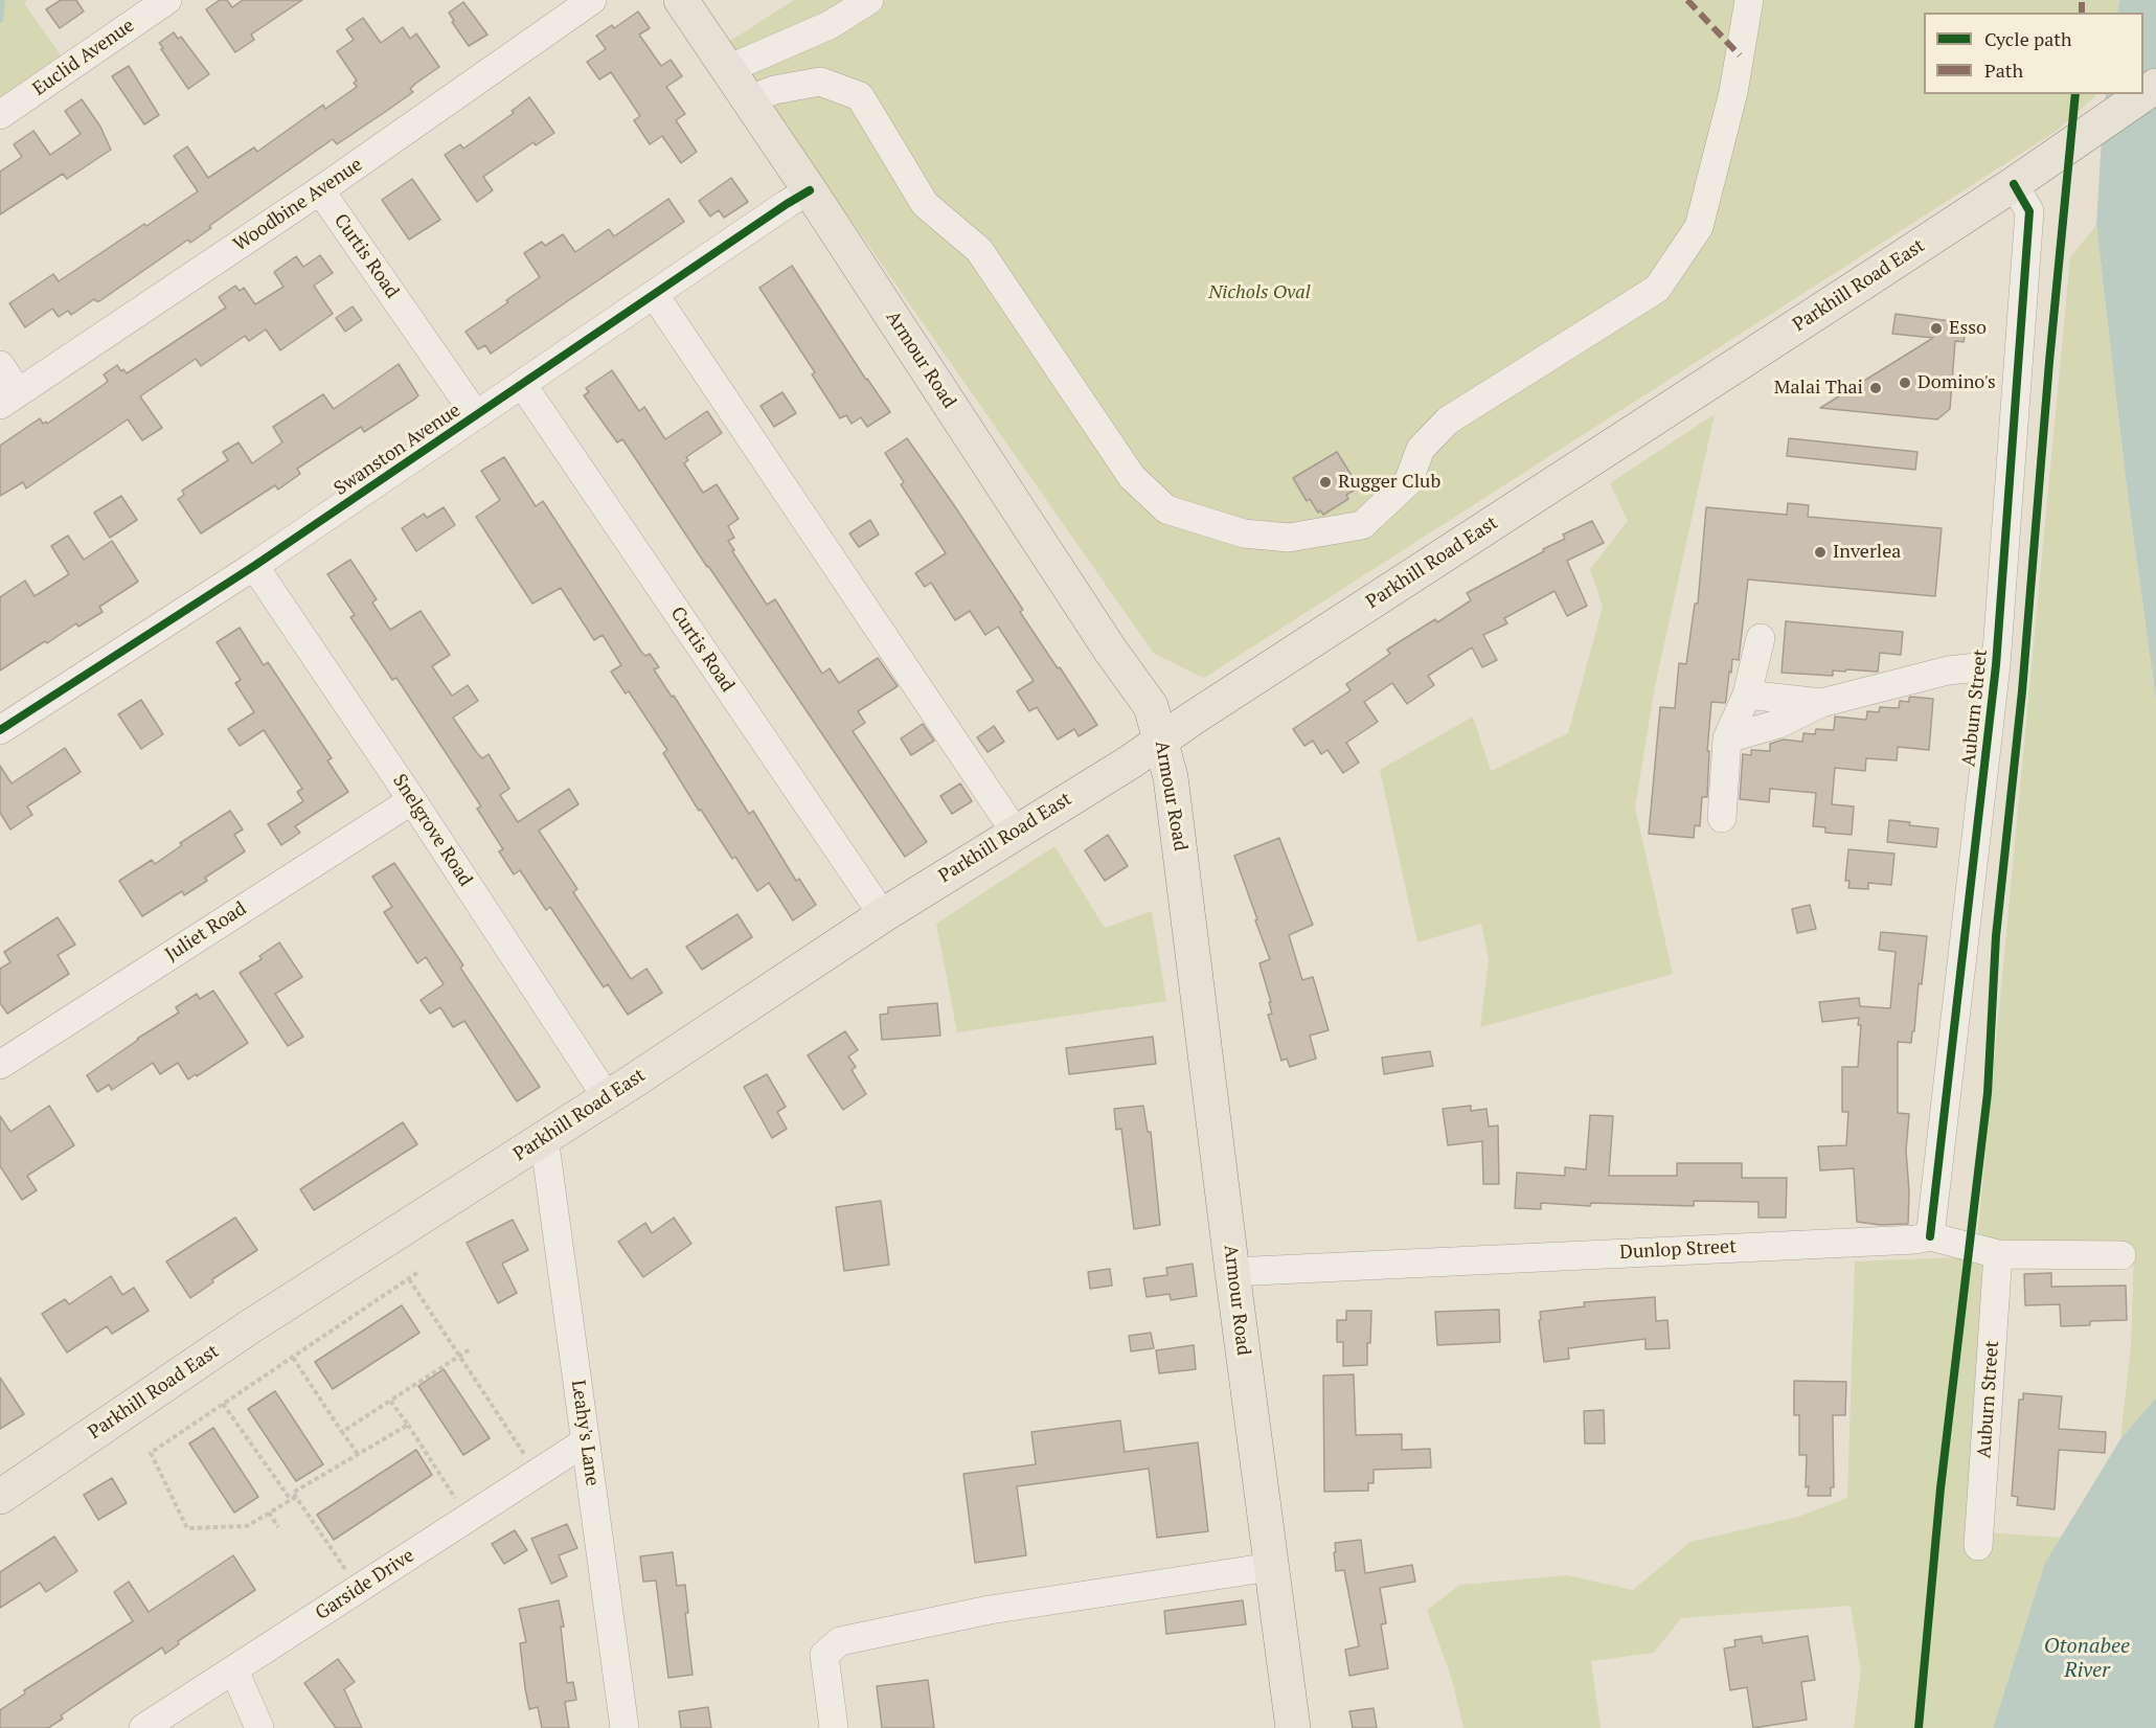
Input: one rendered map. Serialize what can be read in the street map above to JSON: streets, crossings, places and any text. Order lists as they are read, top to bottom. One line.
{"streets":{"main road":["Parkhill Road East","Armour Road"],"street":["Euclid Avenue","Woodbine Avenue","Curtis Road","Swanston Avenue","Auburn Street","Snelgrove Road","Juliet Road","Dunlop Street","Leahy's Lane","Garside Drive"]},"crossings":[["Woodbine Avenue","Curtis Road"],["Curtis Road","Parkhill Road East"],["Curtis Road","Swanston Avenue"],["Parkhill Road East","Armour Road"],["Parkhill Road East","Auburn Street"],["Parkhill Road East","Snelgrove Road"],["Parkhill Road East","Leahy's Lane"],["Armour Road","Swanston Avenue"],["Armour Road","Dunlop Street"],["Swanston Avenue","Snelgrove Road"],["Auburn Street","Dunlop Street"],["Snelgrove Road","Juliet Road"],["Leahy's Lane","Garside Drive"]],"water":["Otonabee River"],"parks":["Nichols Oval"],"places":["Esso","Domino's","Malai Thai","Rugger Club","Inverlea"],"legend":["Cycle path","Path"]}
